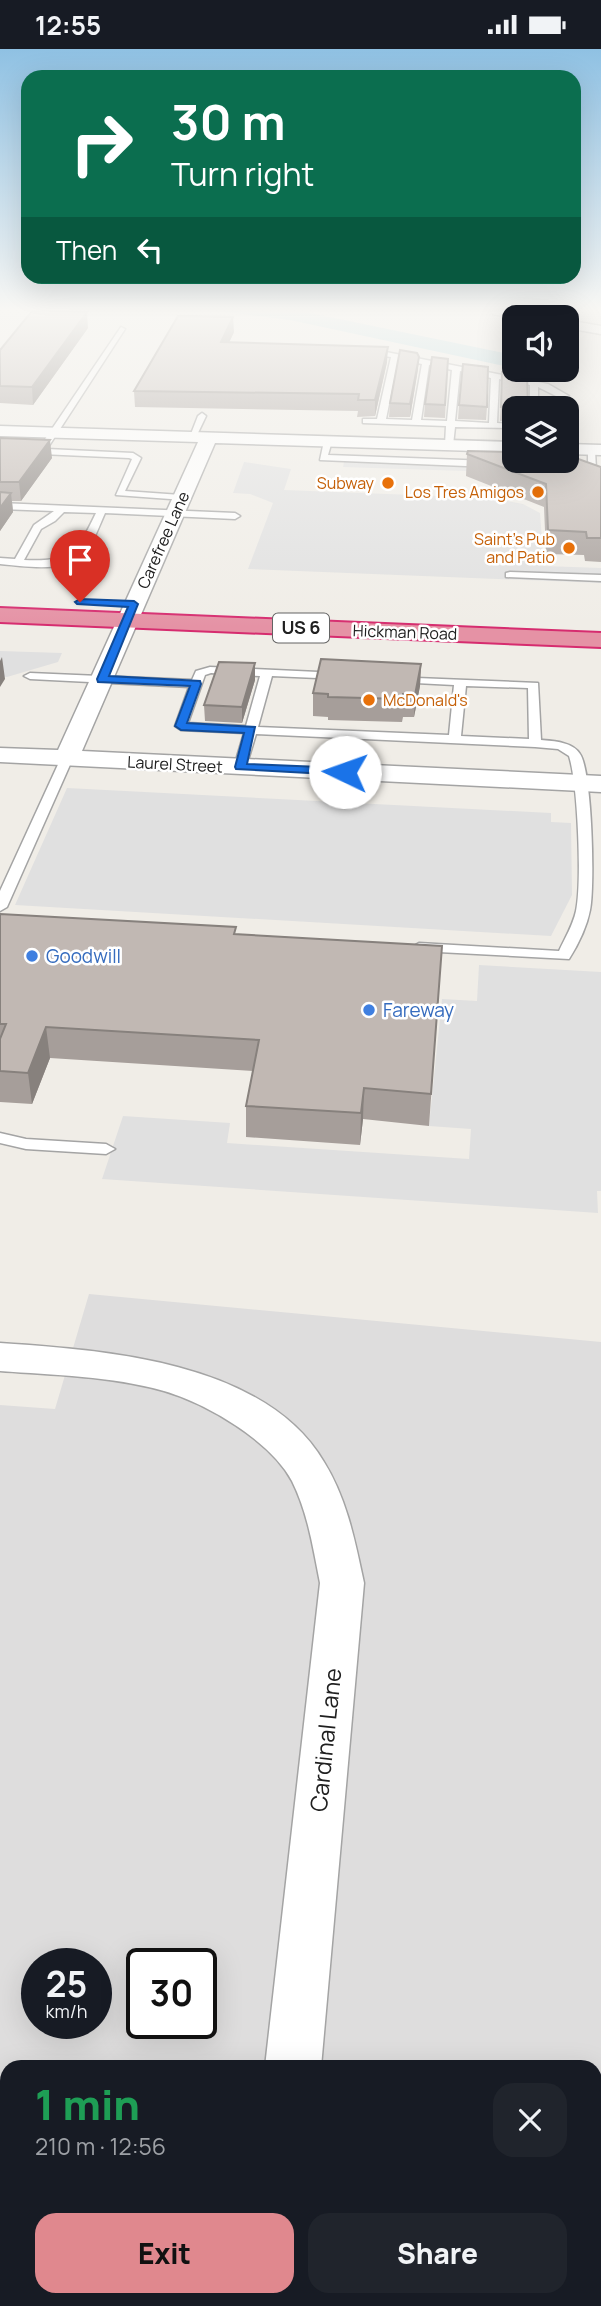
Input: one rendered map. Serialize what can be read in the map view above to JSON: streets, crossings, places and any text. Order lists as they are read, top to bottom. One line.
{"streets":{"highway":["US 6","Hickman Road"],"street":["Carefree Lane","Laurel Street","Cardinal Lane"]},"crossings":[["Carefree Lane","Hickman Road"],["Carefree Lane","Laurel Street"]],"places":["Subway","Los Tres Amigos","Saint's Pub and Patio","McDonald's","Goodwill","Fareway"],"page":{"status":"12:55","turn":["30 m","Turn right"],"then":"Then","speed":"25 km/h","limit":"30","heading":["1 min","210 m · 12:56"],"buttons":["Exit","Share"]}}
